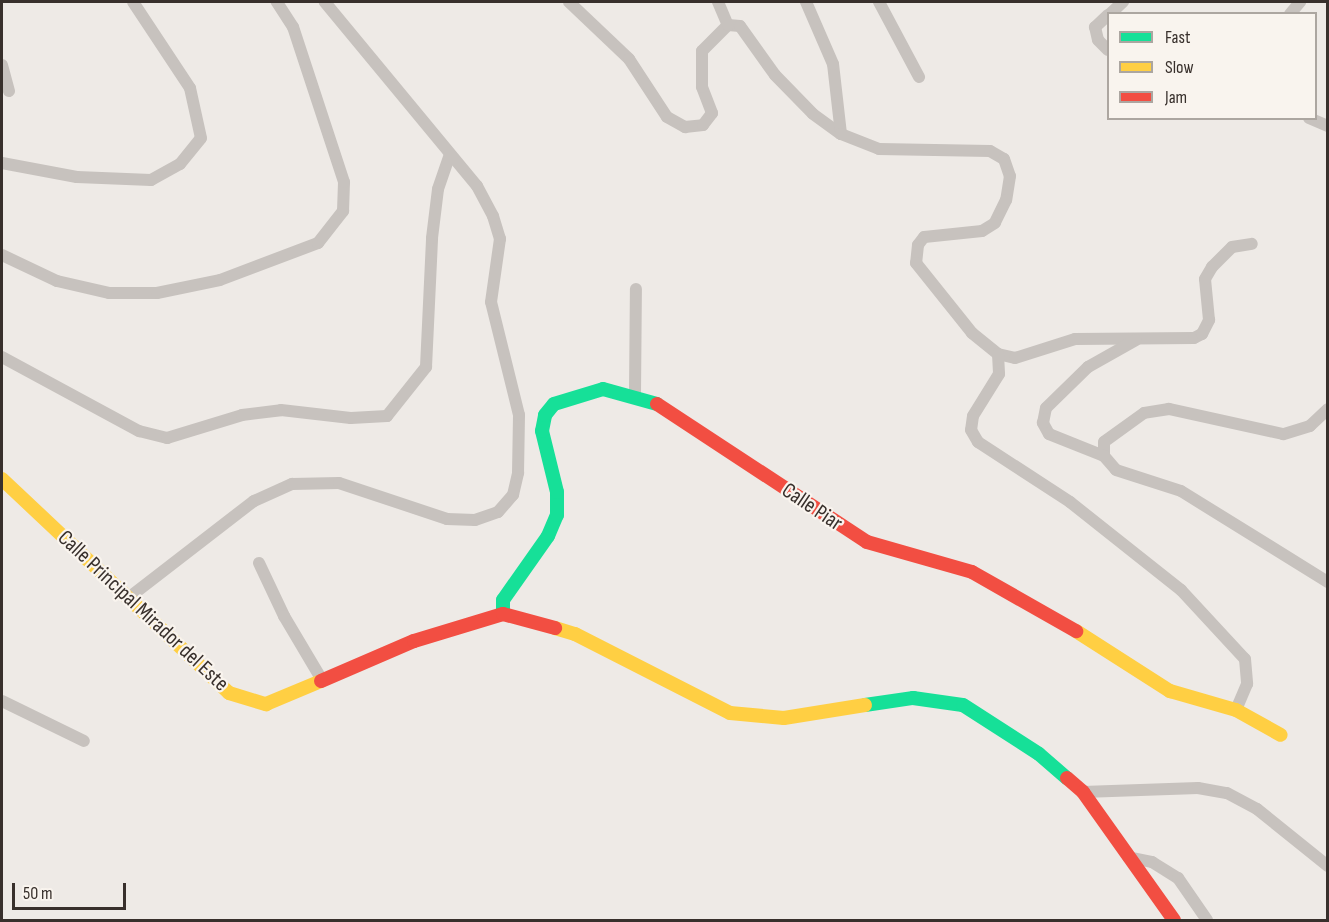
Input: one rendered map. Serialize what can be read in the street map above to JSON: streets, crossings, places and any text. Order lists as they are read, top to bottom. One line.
{"streets":{"street":["Calle Piar","Calle Principal Mirador del Este"]},"crossings":[["Calle Piar","Calle Principal Mirador del Este"]],"legend":["Fast","Slow","Jam"],"scale_bar":"50 m"}
